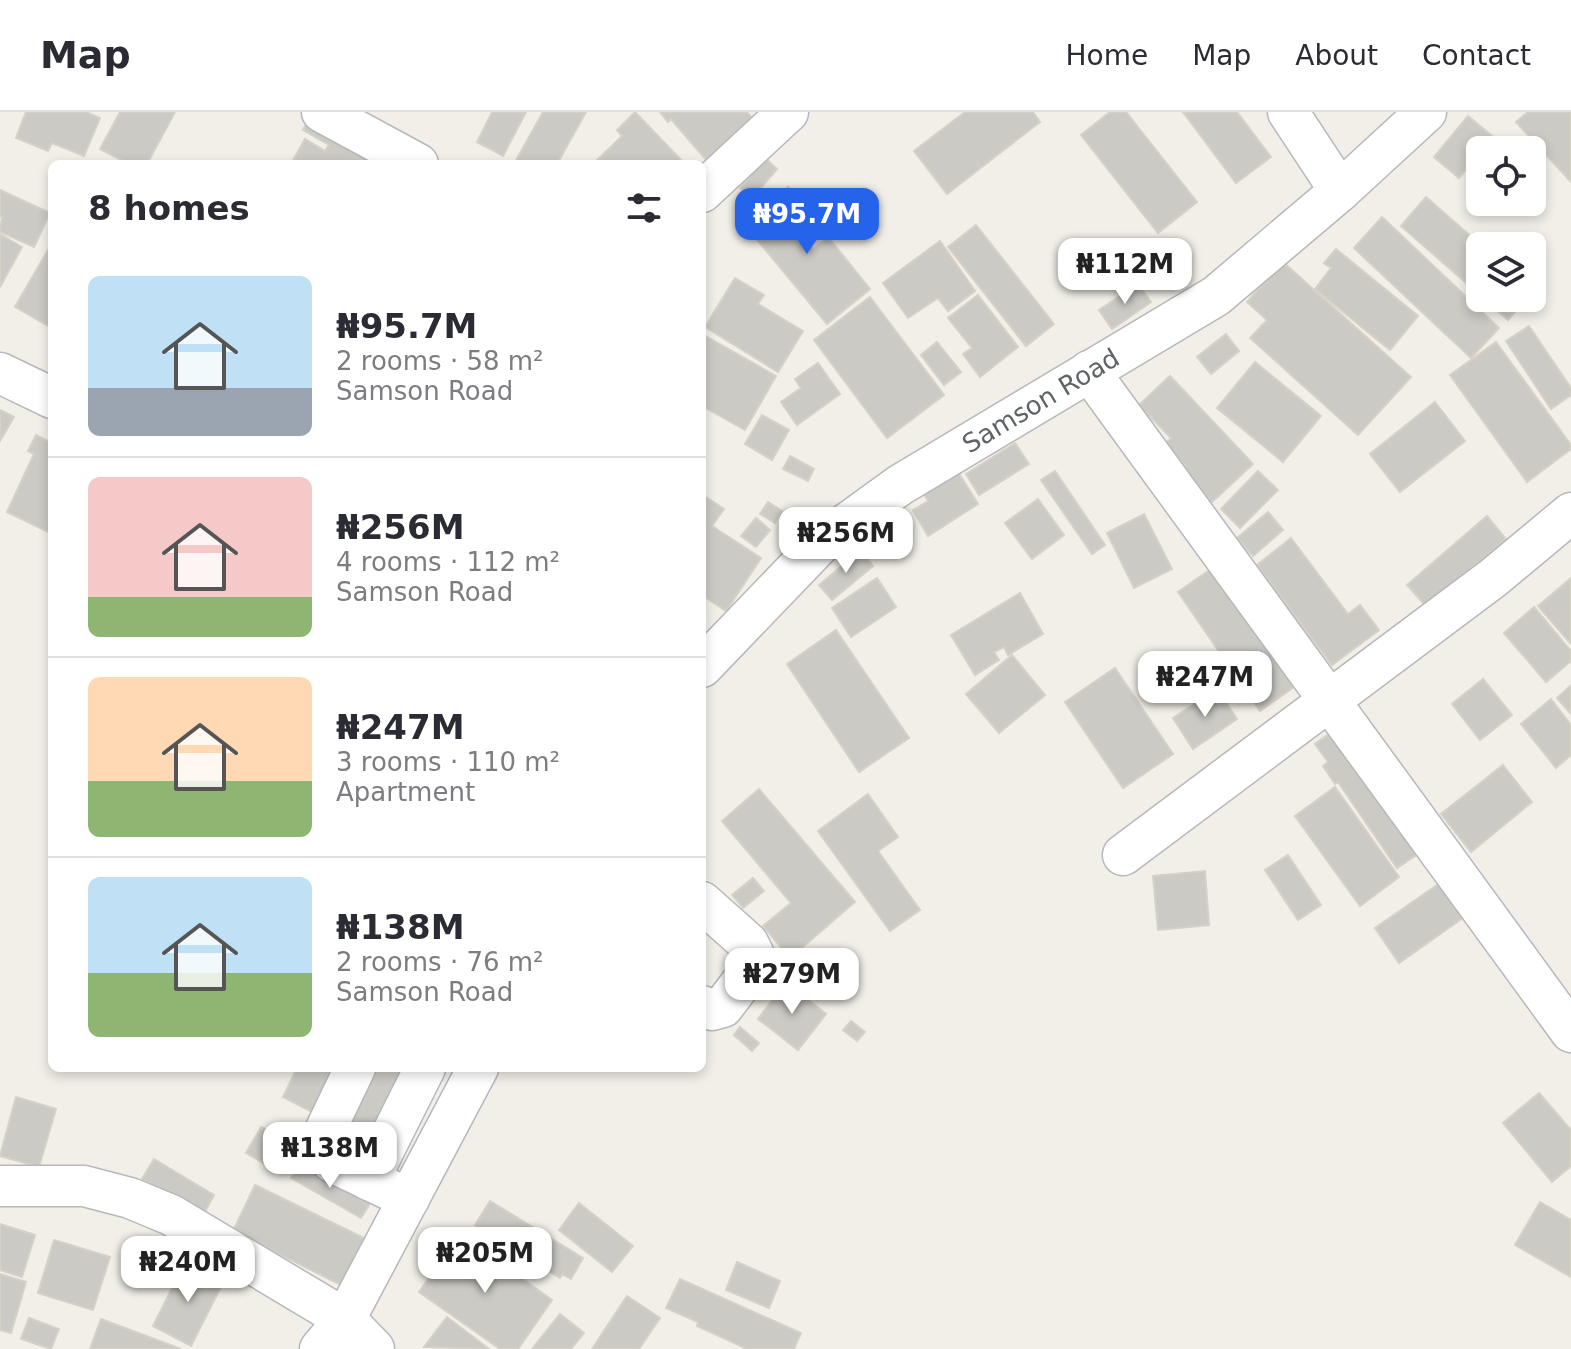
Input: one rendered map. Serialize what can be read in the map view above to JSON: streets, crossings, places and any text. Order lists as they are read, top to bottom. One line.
{"streets":{"street":["Samson Road"]},"page":{"header":"Map","nav":["Home","Map","About","Contact"],"heading":"8 homes","price":["₦95.7M","₦112M","₦256M","₦247M","₦279M","₦138M","₦205M","₦240M"],"list":[{"name":"₦95.7M","note":"2 rooms · 58 m² · Samson Road"},{"name":"₦256M","note":"4 rooms · 112 m² · Samson Road"},{"name":"₦247M","note":"3 rooms · 110 m² · Apartment"},{"name":"₦138M","note":"2 rooms · 76 m² · Samson Road"}]}}
